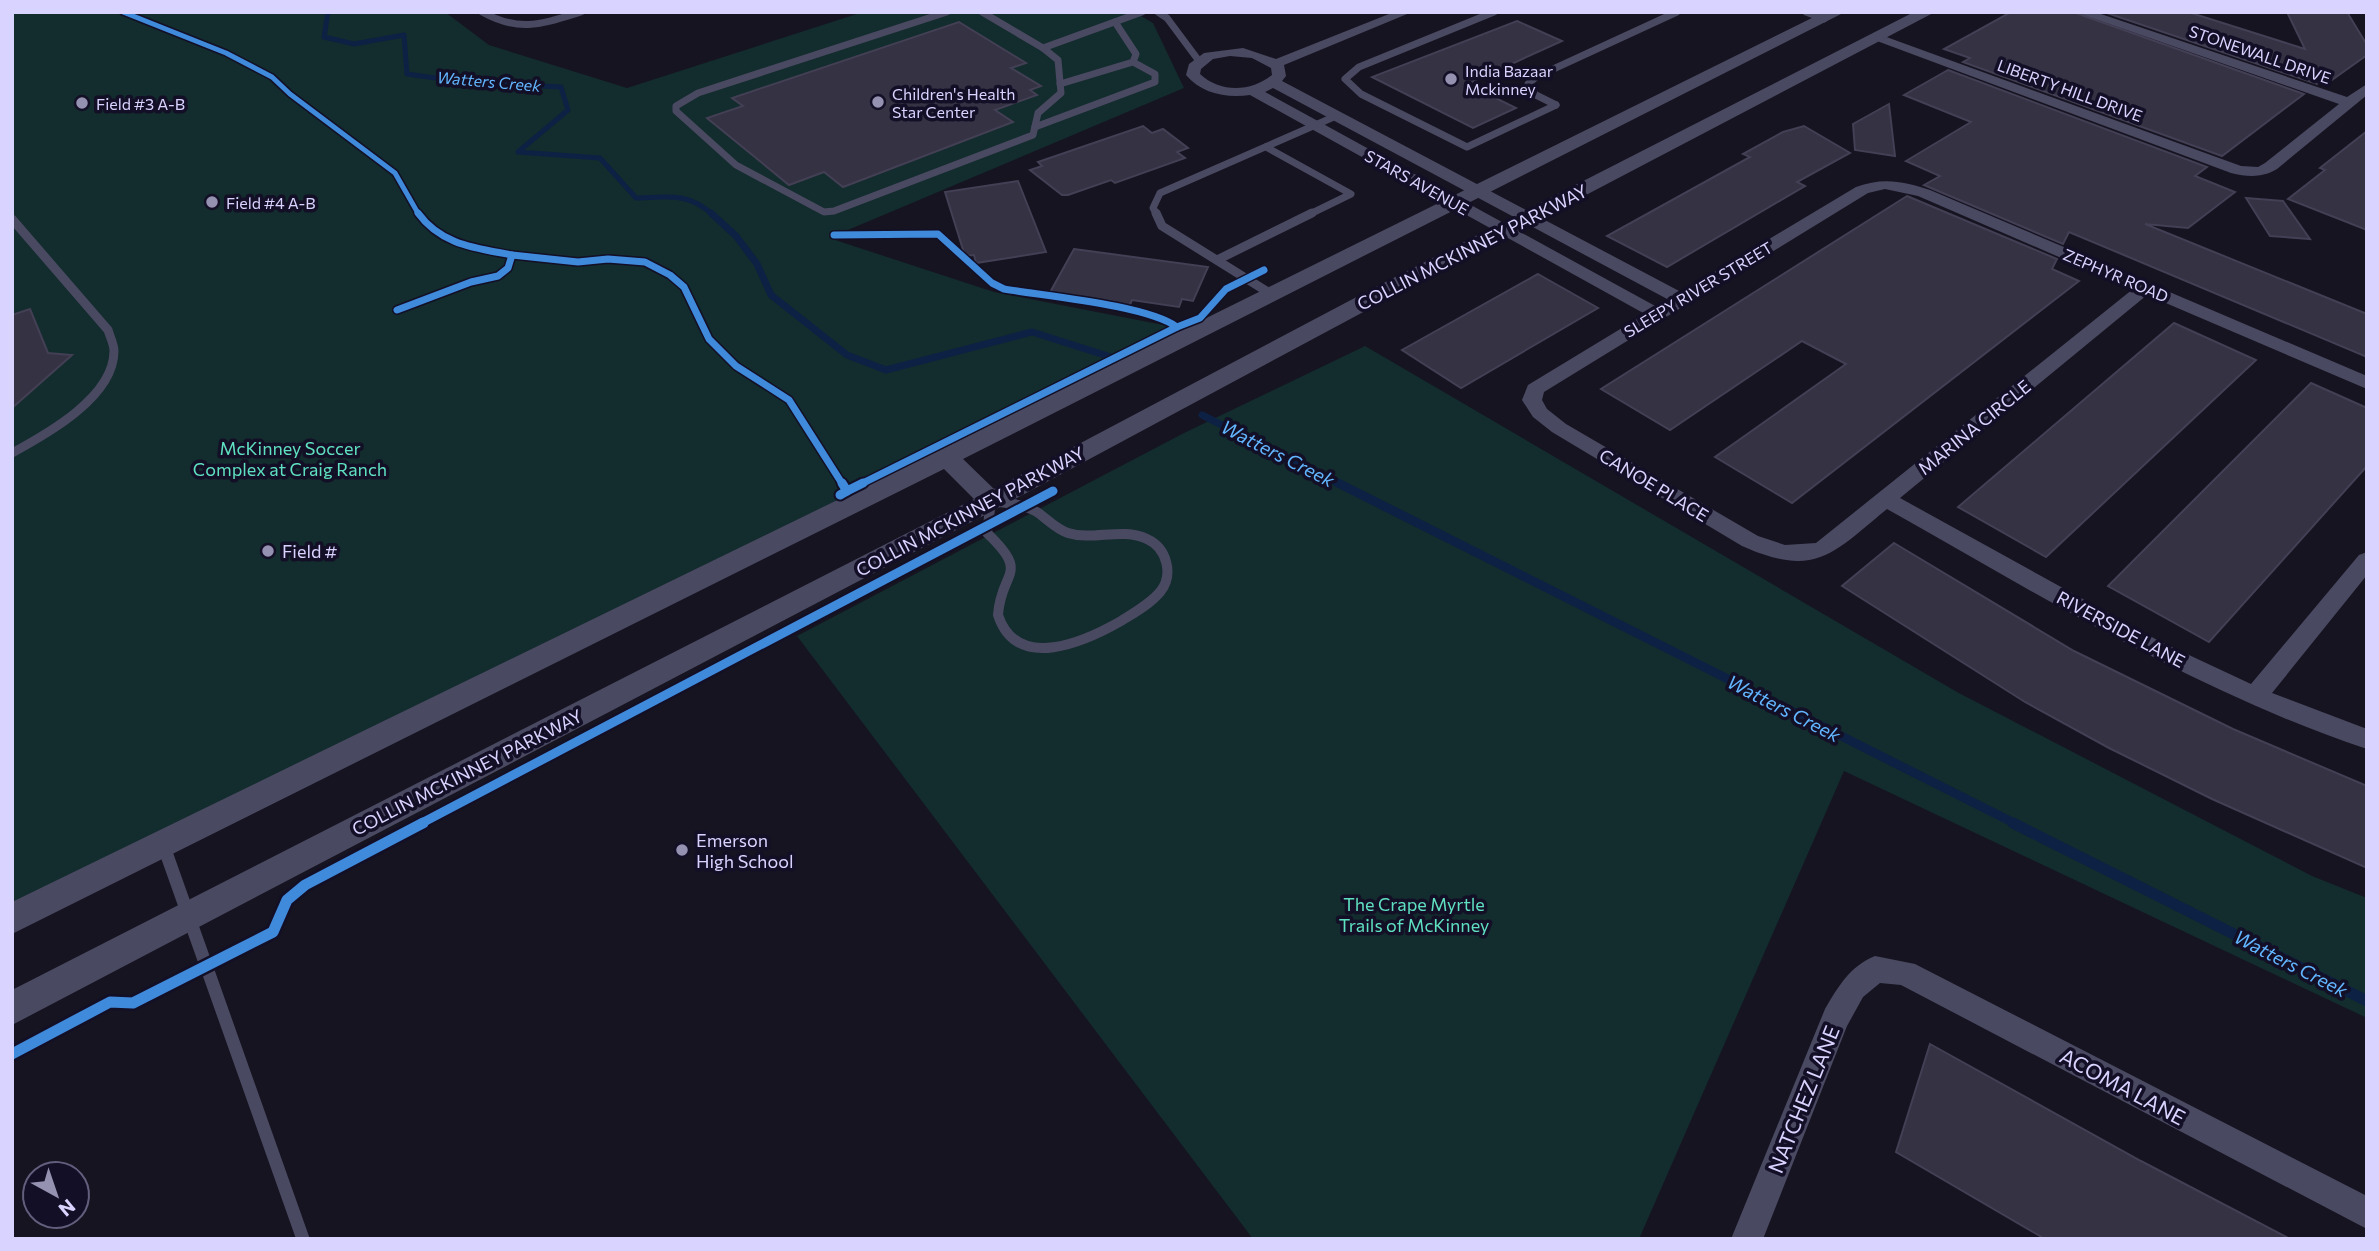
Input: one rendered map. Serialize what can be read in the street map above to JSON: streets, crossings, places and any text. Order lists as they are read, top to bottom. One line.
{"streets":{"street":["STONEWALL DRIVE","LIBERTY HILL DRIVE","STARS AVENUE","COLLIN MCKINNEY PARKWAY","ZEPHYR ROAD","SLEEPY RIVER STREET","MARINA CIRCLE","CANOE PLACE","RIVERSIDE LANE","ACOMA LANE","NATCHEZ LANE"]},"crossings":[["LIBERTY HILL DRIVE","COLLIN MCKINNEY PARKWAY"],["STARS AVENUE","COLLIN MCKINNEY PARKWAY"],["STARS AVENUE","SLEEPY RIVER STREET"],["ZEPHYR ROAD","SLEEPY RIVER STREET"],["ZEPHYR ROAD","MARINA CIRCLE"],["SLEEPY RIVER STREET","CANOE PLACE"],["MARINA CIRCLE","CANOE PLACE"],["MARINA CIRCLE","RIVERSIDE LANE"],["ACOMA LANE","NATCHEZ LANE"]],"water":["Watters Creek"],"parks":["McKinney Soccer Complex at Craig Ranch","The Crape Myrtle Trails of McKinney"],"places":["India Bazaar Mckinney","Children's Health Star Center","Field #3 A-B","Field #4 A-B","Field #","Emerson High School"],"north":"bottom right"}
